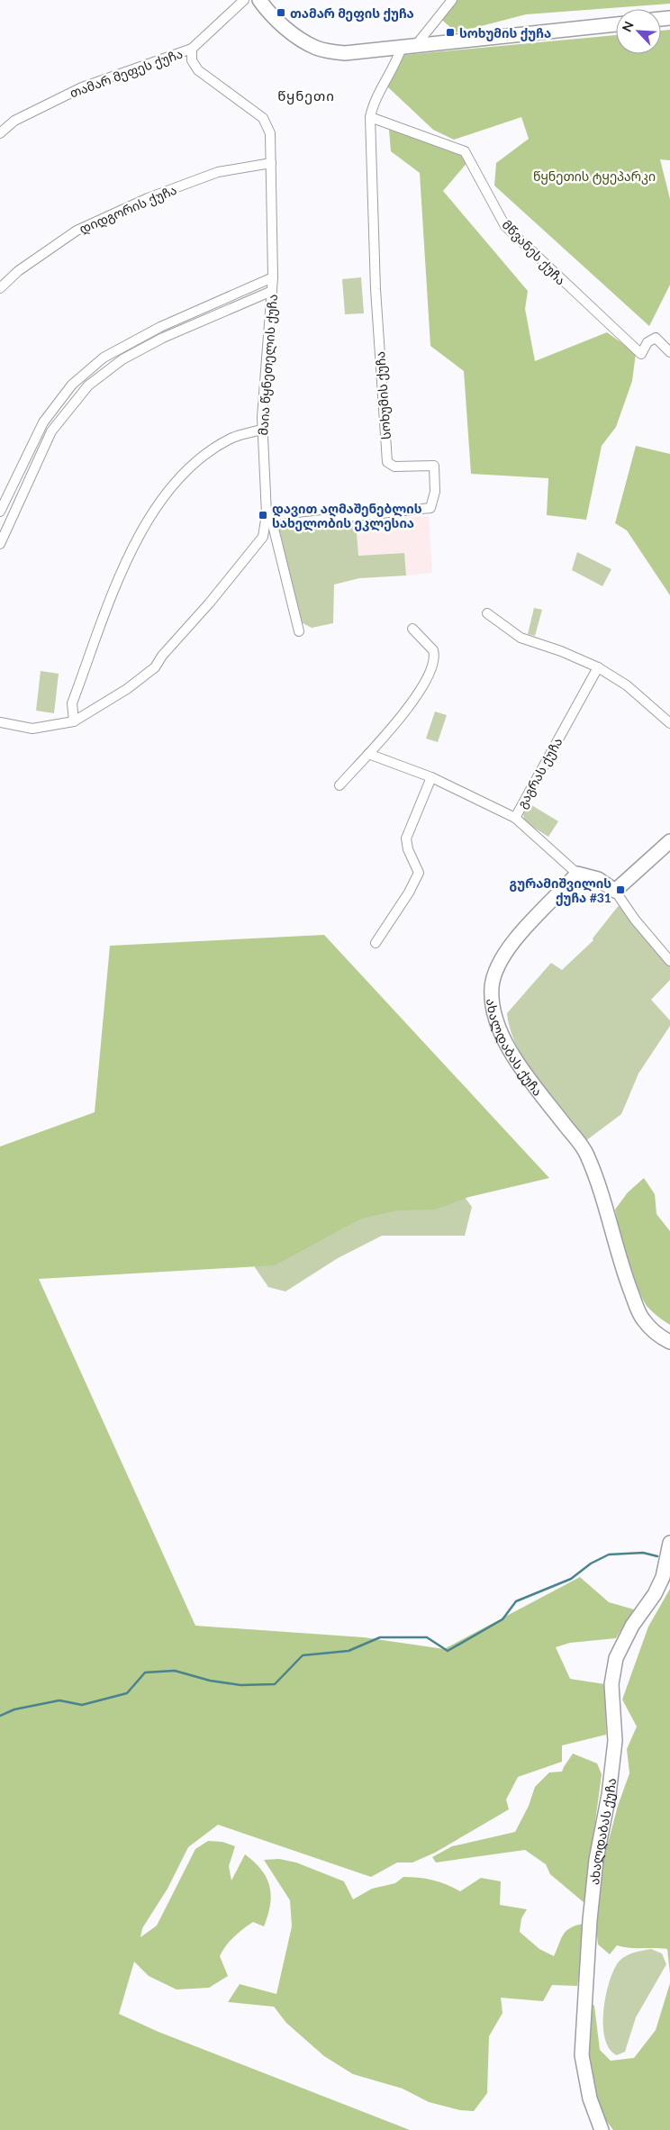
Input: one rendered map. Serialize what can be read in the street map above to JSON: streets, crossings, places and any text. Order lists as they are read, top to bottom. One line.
{"streets":{"street":["თამარ მეფეს ქუჩა","დიდგორის ქუჩა","მწვანეს ქუჩა","მაია წყნეთელის ქუჩა","სოხუმის ქუჩა","გაგრას ქუჩა","ახალდაბას ქუჩა"]},"crossings":[["თამარ მეფეს ქუჩა","მაია წყნეთელის ქუჩა"],["დიდგორის ქუჩა","მაია წყნეთელის ქუჩა"],["მწვანეს ქუჩა","სოხუმის ქუჩა"]],"districts":["წყნეთი"],"parks":["წყნეთის ტყეპარკი"],"places":{"transit":["თამარ მეფის ქუჩა","სოხუმის ქუჩა","დავით აღმაშენებლის სახელობის ეკლესია","გურამიშვილის ქუჩა #31"]},"north":"top left"}
